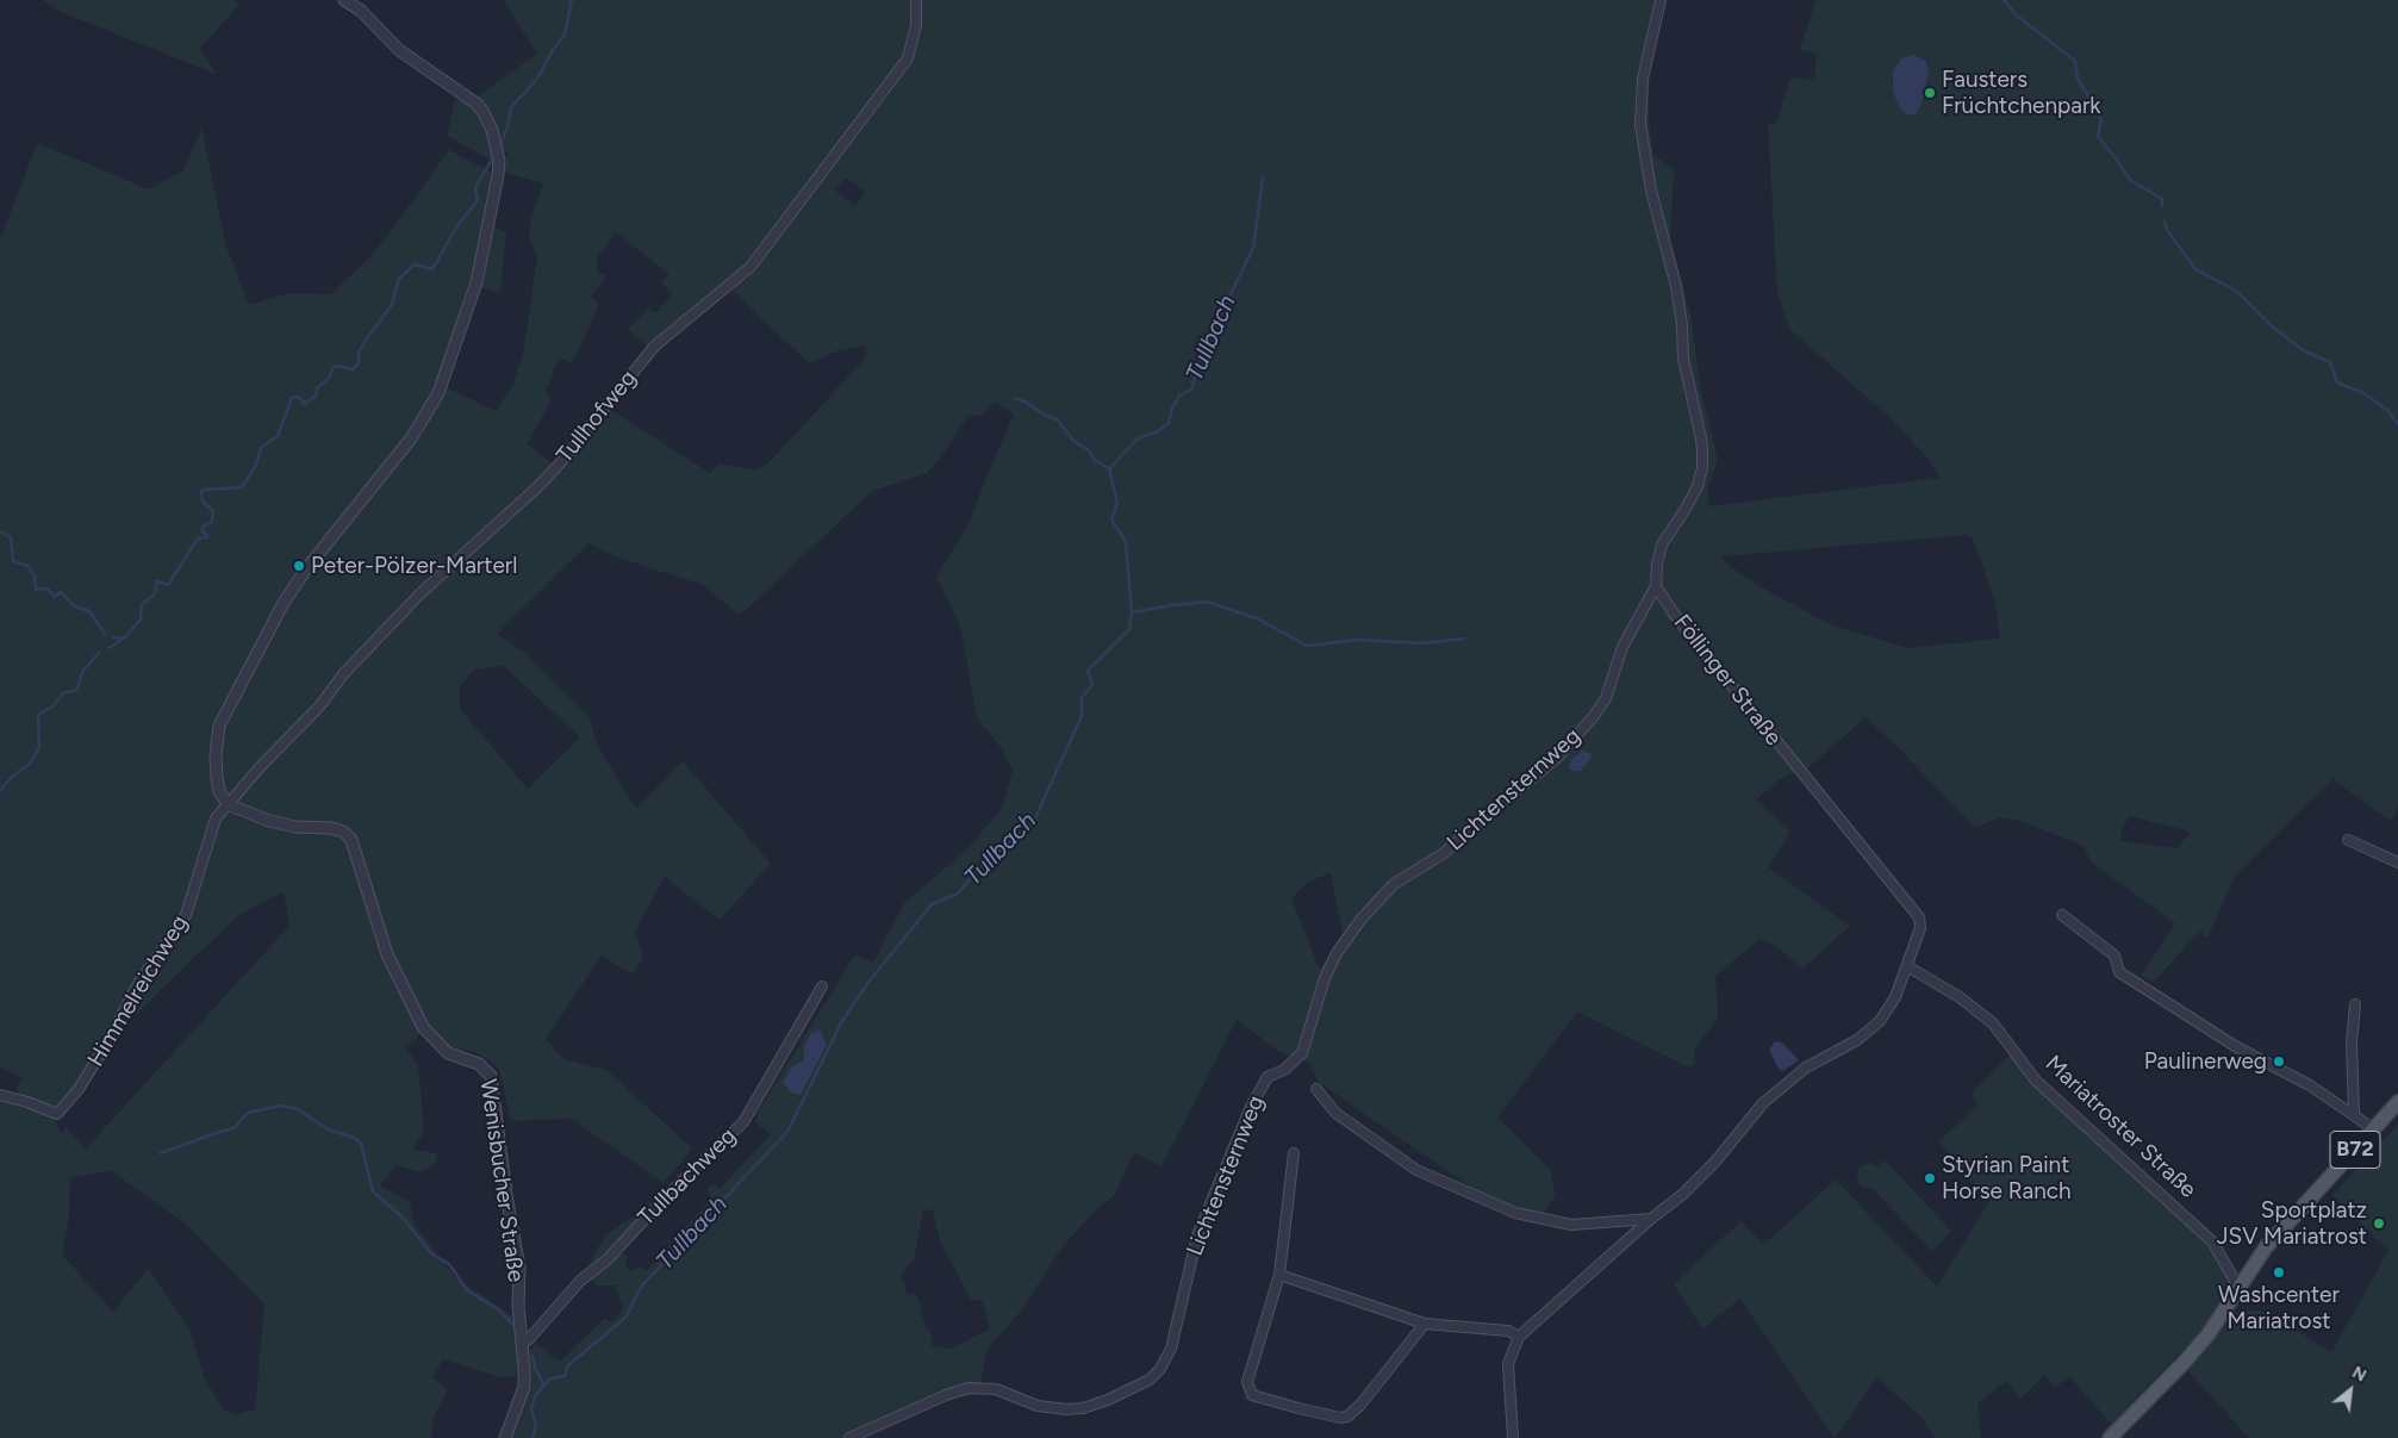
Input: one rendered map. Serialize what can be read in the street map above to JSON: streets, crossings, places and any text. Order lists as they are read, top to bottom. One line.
{"streets":{"main road":["B72"],"street":["Tullhofweg","Föllinger Straße","Lichtensternweg","Himmelreichweg","Mariatroster Straße","Tullbachweg","Wenisbucher Straße"]},"crossings":[["Tullhofweg","Himmelreichweg"],["Tullhofweg","Wenisbucher Straße"],["Föllinger Straße","Lichtensternweg"],["Föllinger Straße","Mariatroster Straße"],["Himmelreichweg","Wenisbucher Straße"],["Mariatroster Straße","B72"],["Tullbachweg","Wenisbucher Straße"]],"water":["Tullbach"],"places":["Fausters Früchtchenpark","Peter-Pölzer-Marterl","Paulinerweg","Styrian Paint Horse Ranch","Sportplatz JSV Mariatrost","Washcenter Mariatrost"],"north":"top right"}
